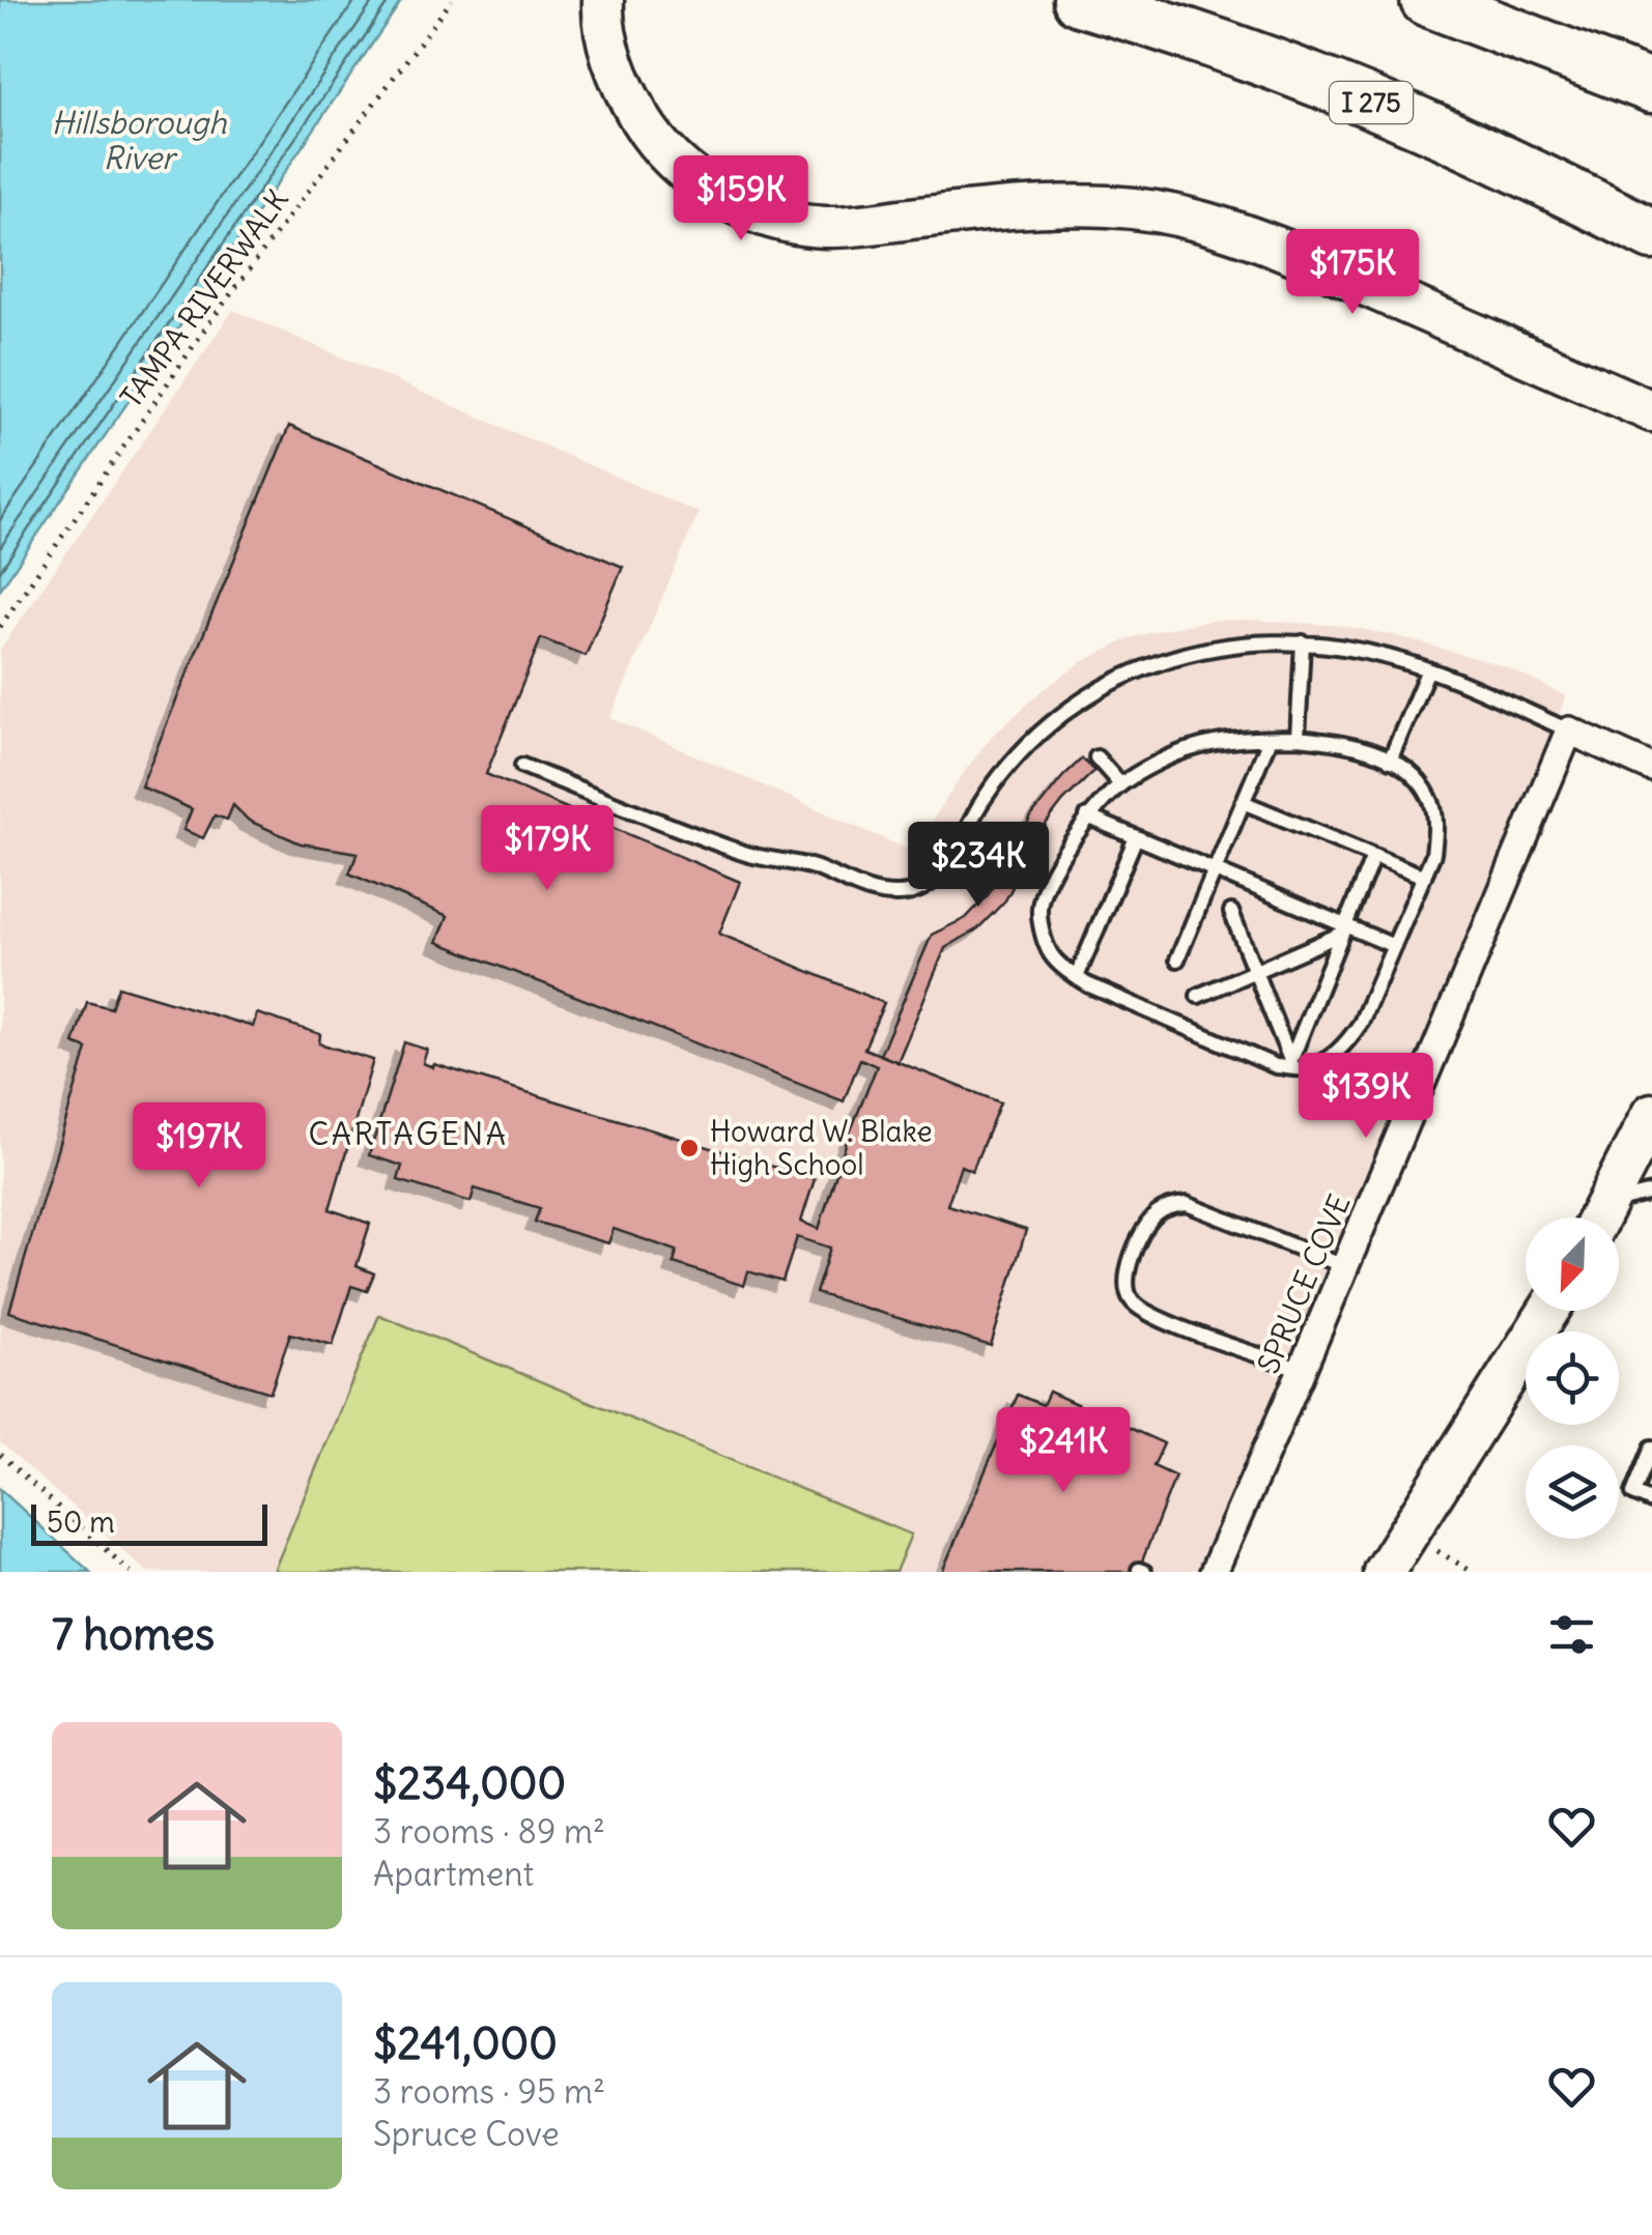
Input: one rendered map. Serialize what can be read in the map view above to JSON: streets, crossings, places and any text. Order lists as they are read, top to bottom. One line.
{"streets":{"highway":["I 275"],"street":["SPRUCE COVE"],"path":["TAMPA RIVERWALK"]},"districts":["CARTAGENA"],"water":["Hillsborough River"],"places":["Howard W. Blake High School"],"scale_bar":"50 m","north":"bottom left","page":{"price":["$159K","$175K","$179K","$234K","$139K","$197K","$241K"],"scale":"50 m","heading":"7 homes","list":[{"name":"$234,000","note":"3 rooms · 89 m² · Apartment"},{"name":"$241,000","note":"3 rooms · 95 m² · Spruce Cove"}]}}
